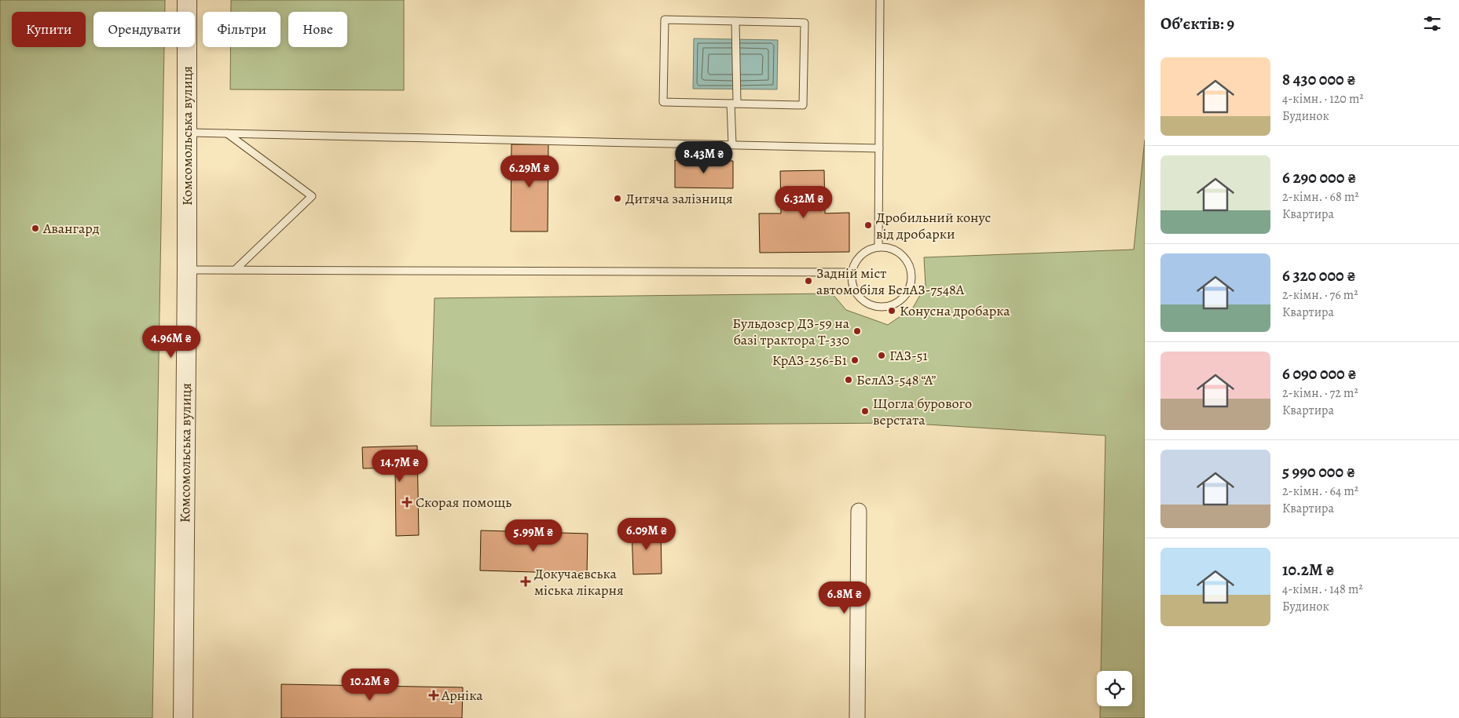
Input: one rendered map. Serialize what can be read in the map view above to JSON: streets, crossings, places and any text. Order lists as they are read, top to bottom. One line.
{"streets":{"street":["Комсомольська вулиця"]},"places":{"other":["Дитяча залізниця","Дробильний конус від дробарки","Авангард","Задній міст автомобіля БелАЗ-7548А","Конусна дробарка","Бульдозер ДЗ-59 на базі трактора Т-330","ГАЗ-51","КрАЗ-256-Б1","БелАЗ-548 “А”","Щогла бурового верстата"],"health":["Скорая помощь","Докучаєвська міська лікарня","Арніка"]},"page":{"heading":"Об’єктів: 9","chip":["Купити","Орендувати","Фільтри","Нове"],"list":[{"name":"8 430 000 ₴","note":"4-кімн. · 120 m² · Будинок"},{"name":"6 290 000 ₴","note":"2-кімн. · 68 m² · Квартира"},{"name":"6 320 000 ₴","note":"2-кімн. · 76 m² · Квартира"},{"name":"6 090 000 ₴","note":"2-кімн. · 72 m² · Квартира"},{"name":"5 990 000 ₴","note":"2-кімн. · 64 m² · Квартира"},{"name":"10.2M ₴","note":"4-кімн. · 148 m² · Будинок"}],"price":["8.43M ₴","6.29M ₴","6.32M ₴","4.96M ₴","14.7M ₴","6.09M ₴","5.99M ₴","6.8M ₴","10.2M ₴"]}}
